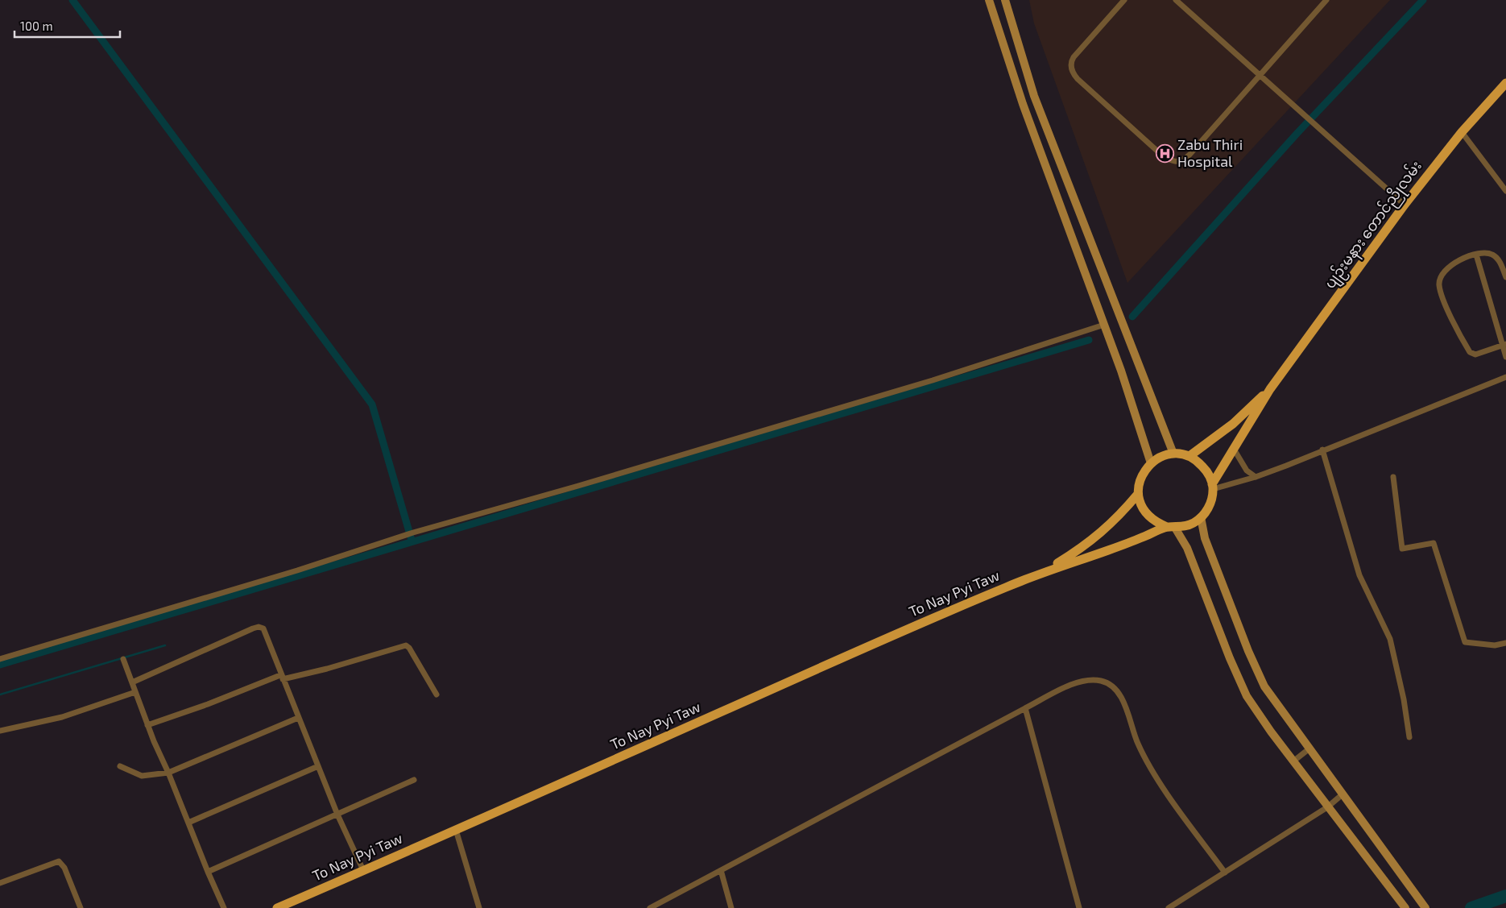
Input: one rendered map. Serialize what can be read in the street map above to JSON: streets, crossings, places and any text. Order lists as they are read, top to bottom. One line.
{"streets":{"main road":["ပျဉ်းမနား တောင်ညိုလမ်း","To Nay Pyi Taw"]},"places":{"hospital":["Zabu Thiri Hospital"]},"scale_bar":"100 m"}
